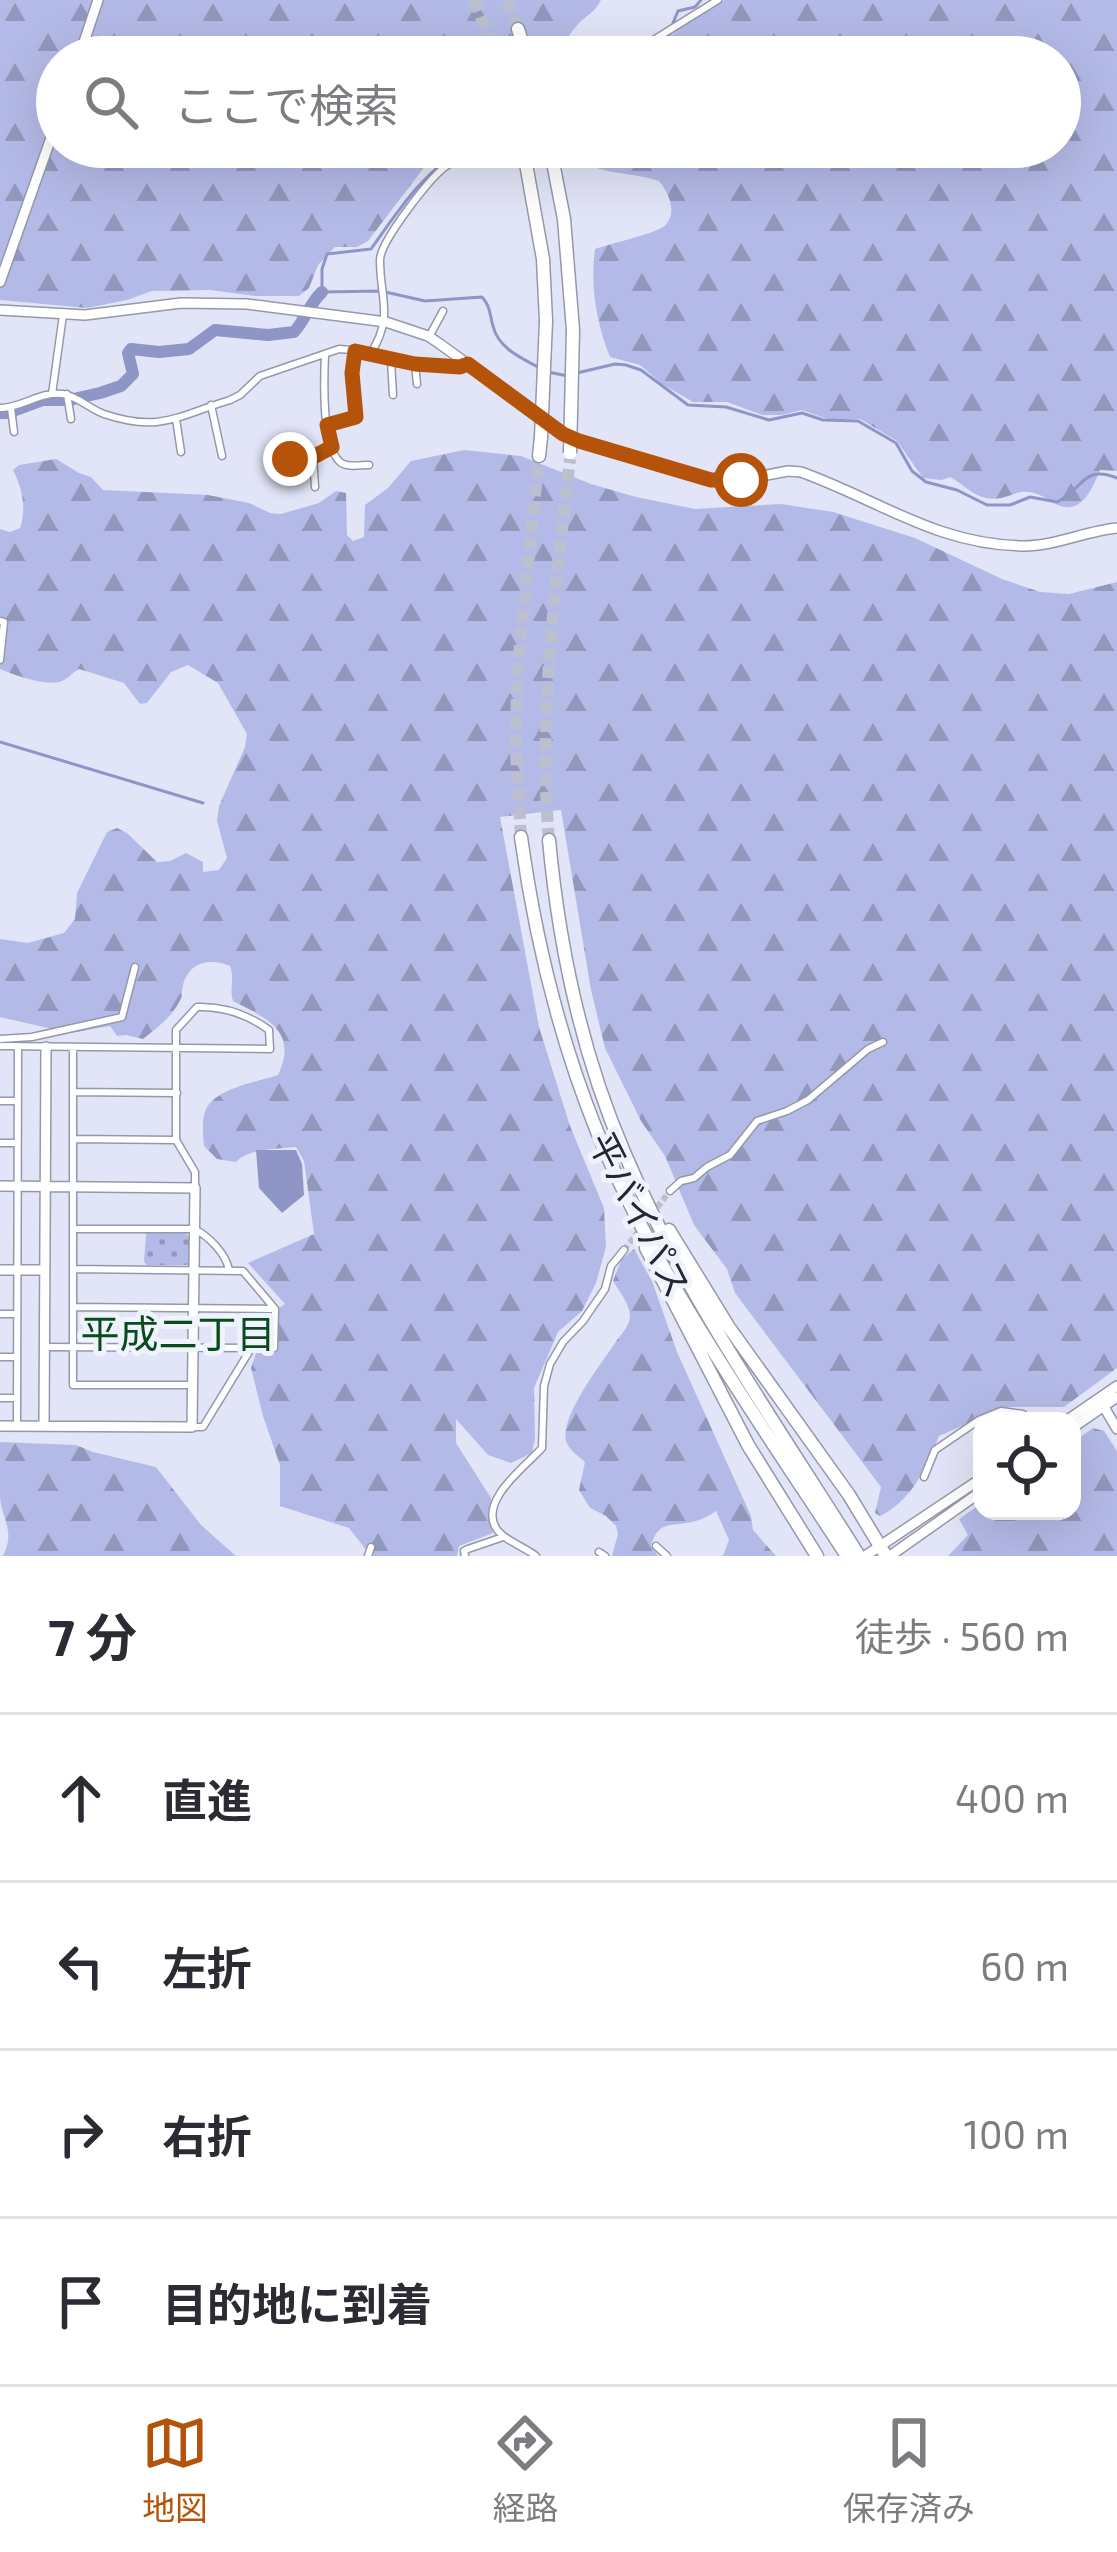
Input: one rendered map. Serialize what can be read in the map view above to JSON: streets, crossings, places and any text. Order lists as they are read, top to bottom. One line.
{"streets":{"highway":["平バイパス"]},"districts":["平成二丁目"],"page":{"search":"ここで検索","heading":["7 分","徒歩 · 560 m"],"list":[["直進","400 m"],["左折","60 m"],["右折","100 m"],"目的地に到着"],"nav":["地図","経路","保存済み"]}}
